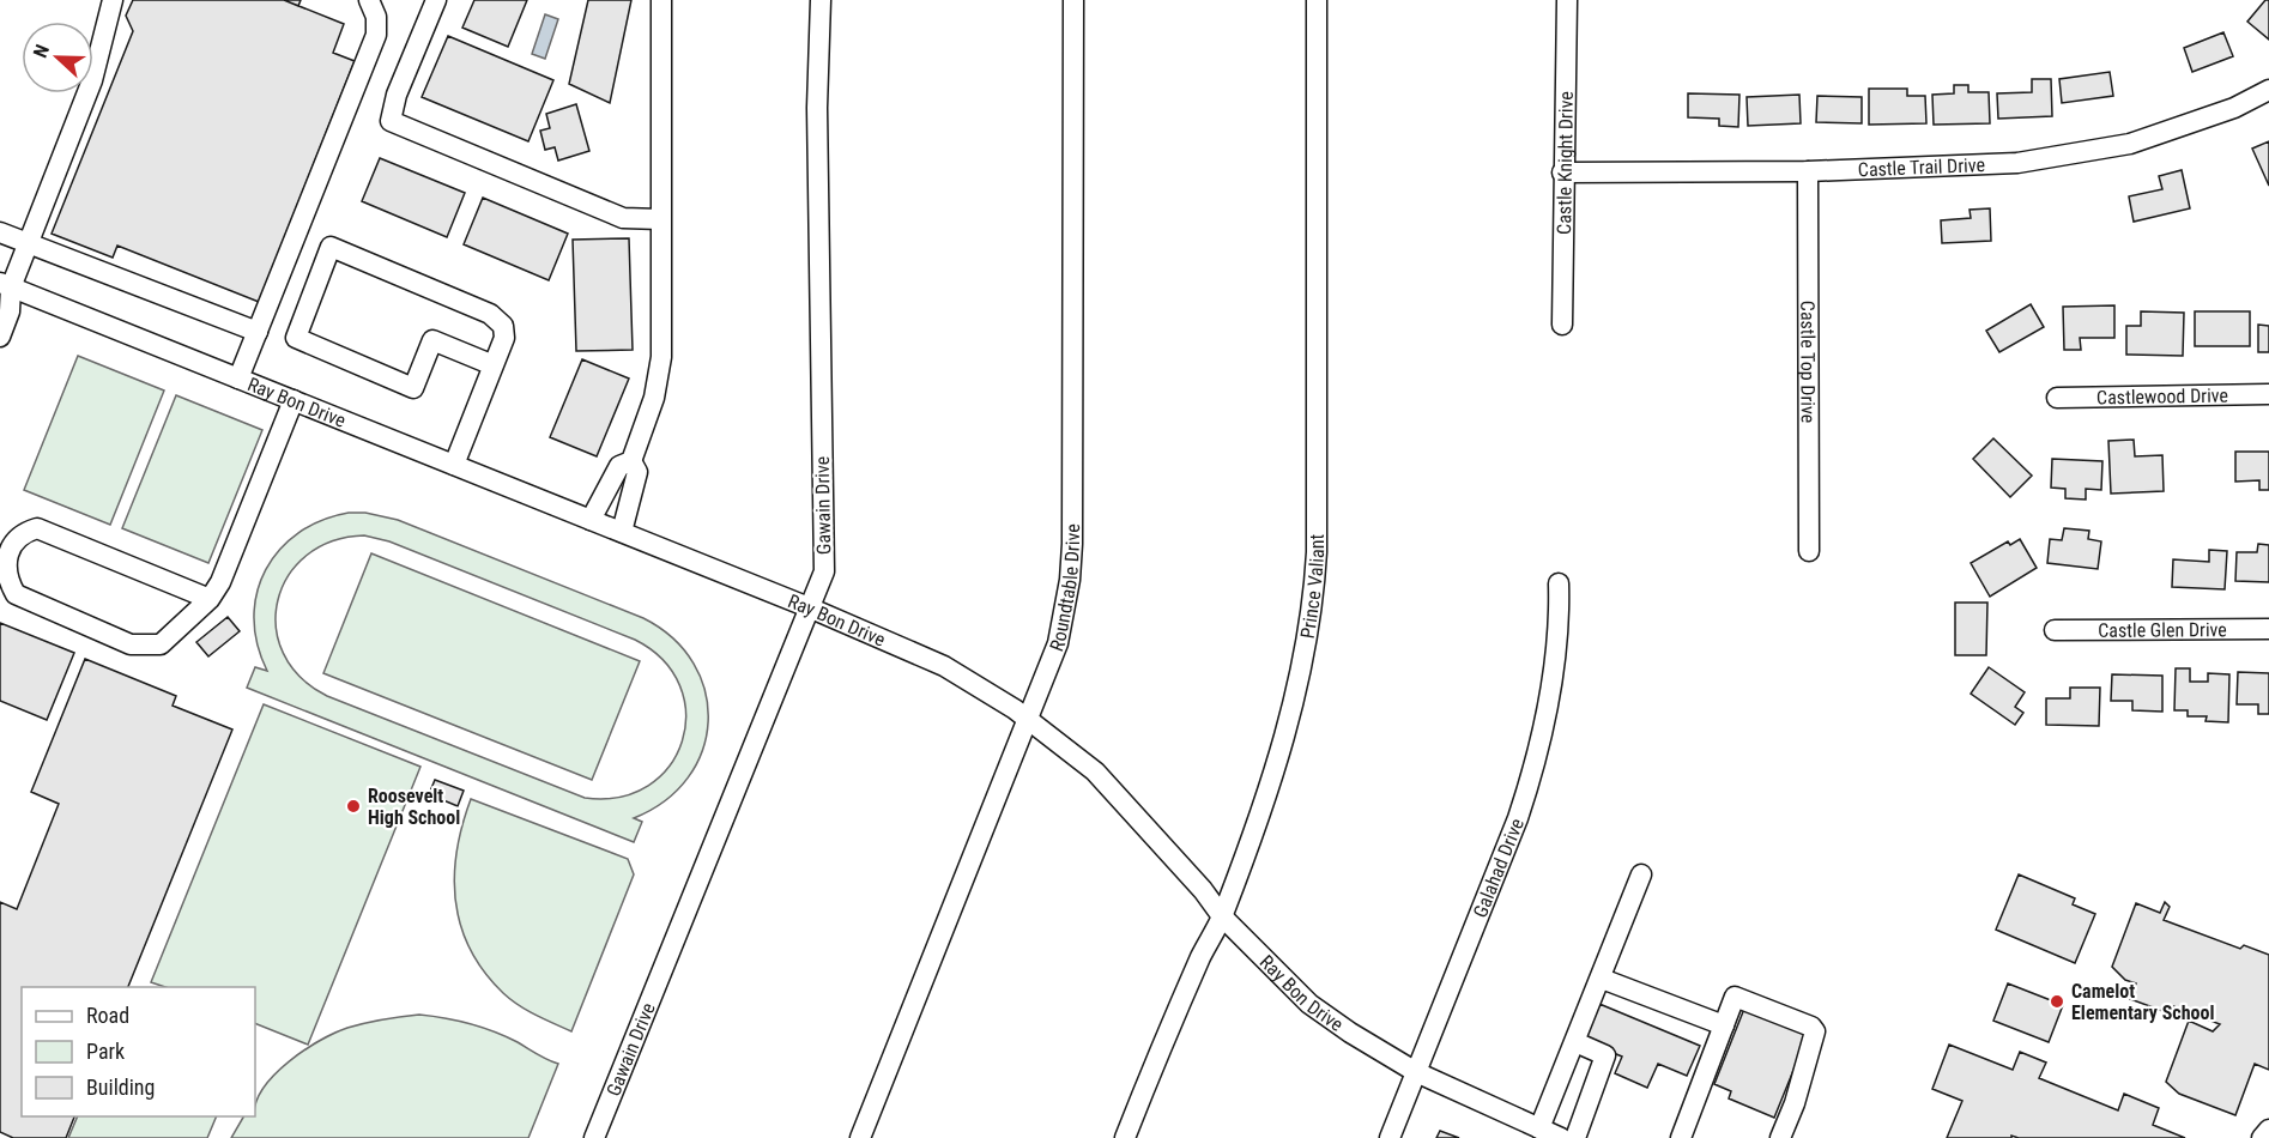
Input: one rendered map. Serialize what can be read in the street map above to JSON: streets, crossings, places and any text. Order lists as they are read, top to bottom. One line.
{"streets":{"street":["Castle Knight Drive","Castle Trail Drive","Castle Top Drive","Castlewood Drive","Ray Bon Drive","Gawain Drive","Prince Valiant","Roundtable Drive","Castle Glen Drive","Galahad Drive"]},"crossings":[["Castle Knight Drive","Castle Trail Drive"],["Castle Trail Drive","Castle Top Drive"],["Ray Bon Drive","Gawain Drive"],["Ray Bon Drive","Prince Valiant"],["Ray Bon Drive","Roundtable Drive"],["Ray Bon Drive","Galahad Drive"]],"places":["Roosevelt High School","Camelot Elementary School"],"legend":["Road","Park","Building"],"north":"left"}
